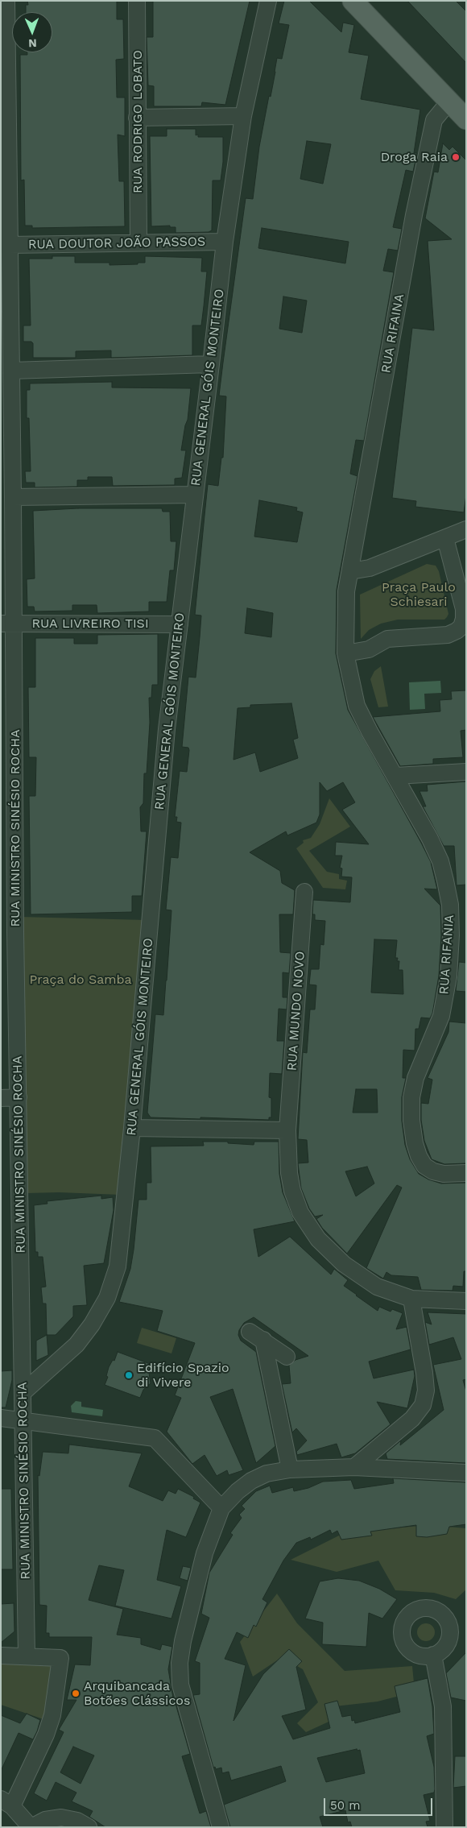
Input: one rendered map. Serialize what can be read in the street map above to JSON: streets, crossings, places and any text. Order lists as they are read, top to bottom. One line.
{"streets":{"street":["RUA RODRIGO LOBATO","RUA DOUTOR JOÃO PASSOS","RUA RIFAINA","RUA GENERAL GÓIS MONTEIRO","RUA LIVREIRO TISI","RUA MINISTRO SINÉSIO ROCHA","RUA RIFANIA","RUA MUNDO NOVO"]},"crossings":[["RUA RODRIGO LOBATO","RUA DOUTOR JOÃO PASSOS"],["RUA DOUTOR JOÃO PASSOS","RUA GENERAL GÓIS MONTEIRO"],["RUA DOUTOR JOÃO PASSOS","RUA MINISTRO SINÉSIO ROCHA"],["RUA RIFAINA","RUA RIFANIA"],["RUA GENERAL GÓIS MONTEIRO","RUA LIVREIRO TISI"],["RUA GENERAL GÓIS MONTEIRO","RUA MINISTRO SINÉSIO ROCHA"],["RUA LIVREIRO TISI","RUA MINISTRO SINÉSIO ROCHA"]],"parks":["Praça Paulo Schiesari","Praça do Samba"],"places":["Droga Raia","Edifício Spazio di Vivere","Arquibancada Botões Clássicos"],"scale_bar":"50 m","north":"bottom"}
